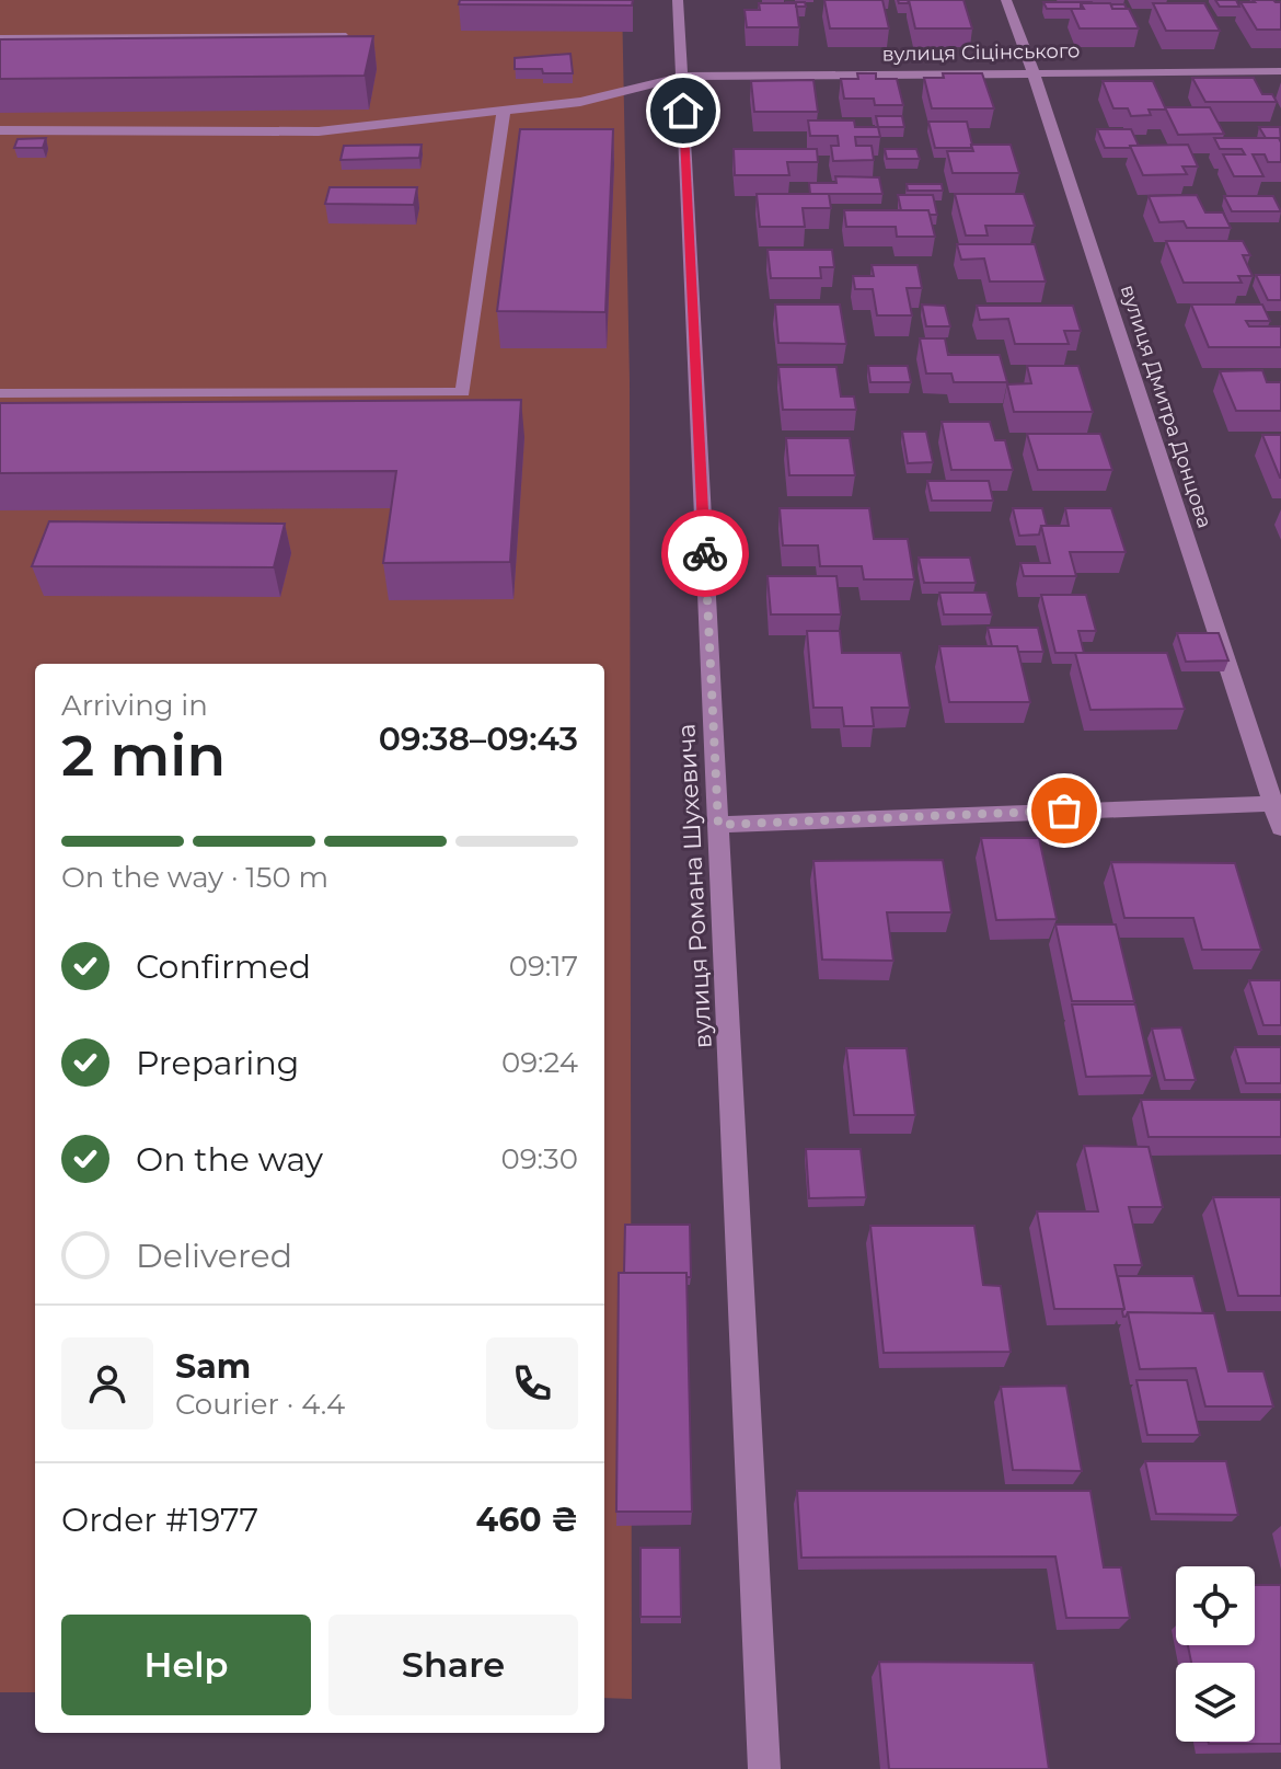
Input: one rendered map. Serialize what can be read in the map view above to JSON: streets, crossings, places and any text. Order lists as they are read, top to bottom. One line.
{"streets":{"street":["вулиця Сіцінського","вулиця Дмитра Донцова","вулиця Романа Шухевича"]},"crossings":[["вулиця Сіцінського","вулиця Дмитра Донцова"],["вулиця Сіцінського","вулиця Романа Шухевича"]],"page":{"heading":["2 min","Arriving in","09:38–09:43"],"panel":["Sam","Courier · 4.4","Order #1977","460 ₴"],"bar":"On the way · 150 m","list":[["Confirmed","09:17"],["Preparing","09:24"],["On the way","09:30"],"Delivered"],"buttons":["Help","Share"]}}
